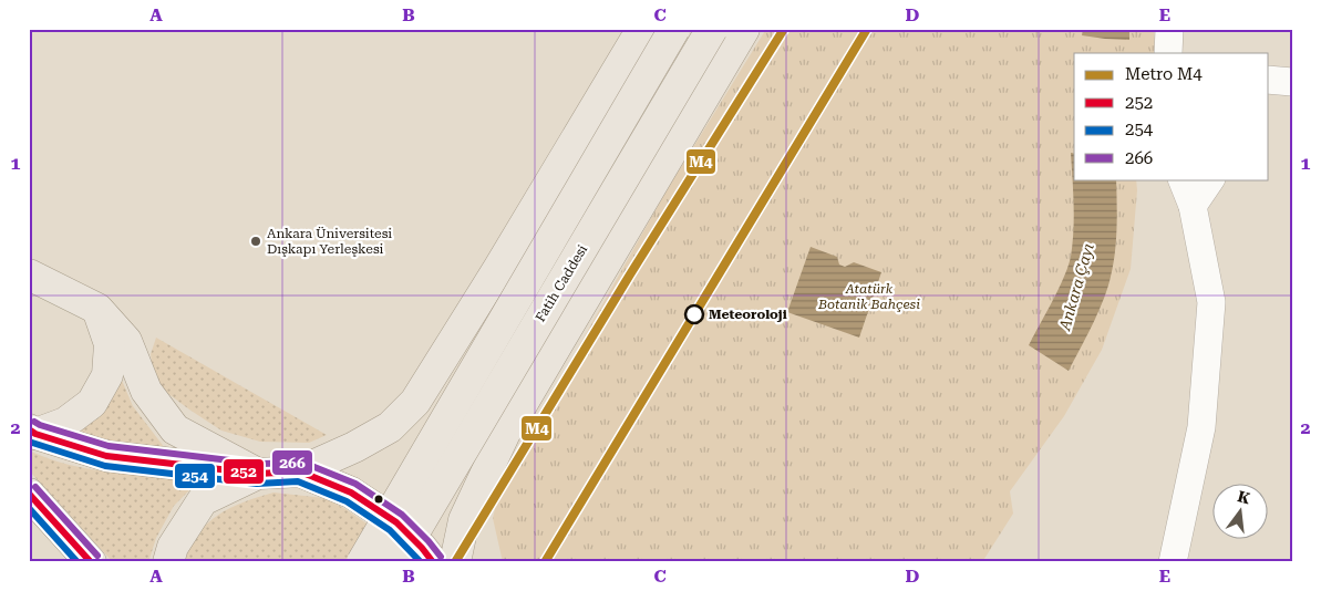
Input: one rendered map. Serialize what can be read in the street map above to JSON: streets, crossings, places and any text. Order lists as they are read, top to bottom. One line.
{"streets":{"main road":["Fatih Caddesi"]},"water":["Ankara Çayı"],"parks":["Atatürk Botanik Bahçesi"],"places":["Ankara Üniversitesi Dışkapı Yerleşkesi","Meteoroloji"],"lines":["metro line M4","transit line 266","transit line 252","transit line 254"],"legend":["Metro M4","252","254","266"],"north":"top","grid":{"columns":["A","B","C","D","E"],"rows":["1","2"]}}
